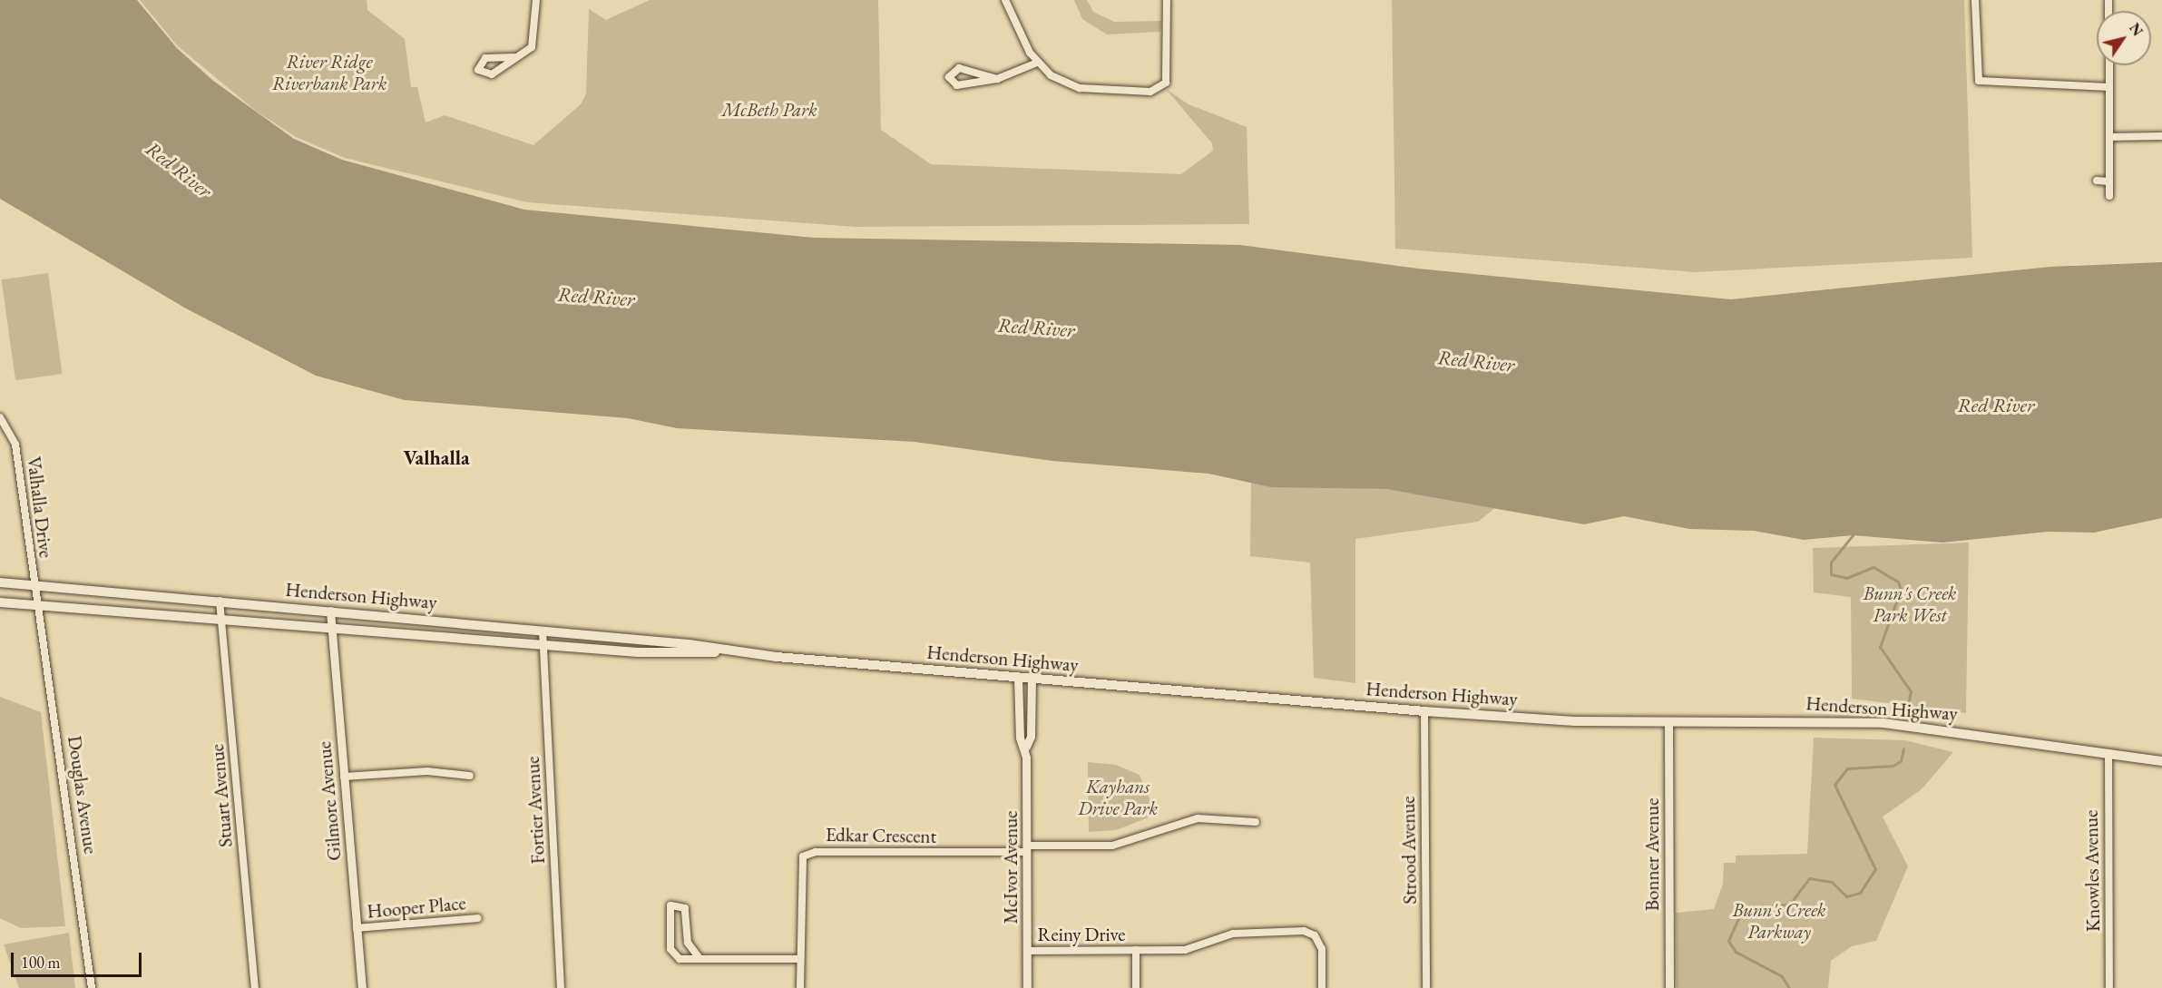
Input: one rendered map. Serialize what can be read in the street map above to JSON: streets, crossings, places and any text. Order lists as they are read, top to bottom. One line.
{"streets":{"main road":["Henderson Highway"],"street":["Valhalla Drive","Douglas Avenue","Stuart Avenue","Gilmore Avenue","Fortier Avenue","Edkar Crescent","Strood Avenue","Bonner Avenue","McIvor Avenue","Knowles Avenue","Hooper Place","Reiny Drive"]},"crossings":[["Valhalla Drive","Henderson Highway"],["Valhalla Drive","Douglas Avenue"],["Henderson Highway","Douglas Avenue"],["Henderson Highway","Stuart Avenue"],["Henderson Highway","Gilmore Avenue"],["Henderson Highway","Fortier Avenue"],["Henderson Highway","Strood Avenue"],["Henderson Highway","Bonner Avenue"],["Henderson Highway","McIvor Avenue"],["Henderson Highway","Knowles Avenue"],["Gilmore Avenue","Hooper Place"],["Edkar Crescent","McIvor Avenue"],["McIvor Avenue","Reiny Drive"]],"districts":["Valhalla"],"water":["Red River"],"parks":["River Ridge Riverbank Park","McBeth Park","Bunn's Creek Park West","Kayhans Drive Park","Bunn's Creek Parkway"],"scale_bar":"100 m","north":"top right"}
